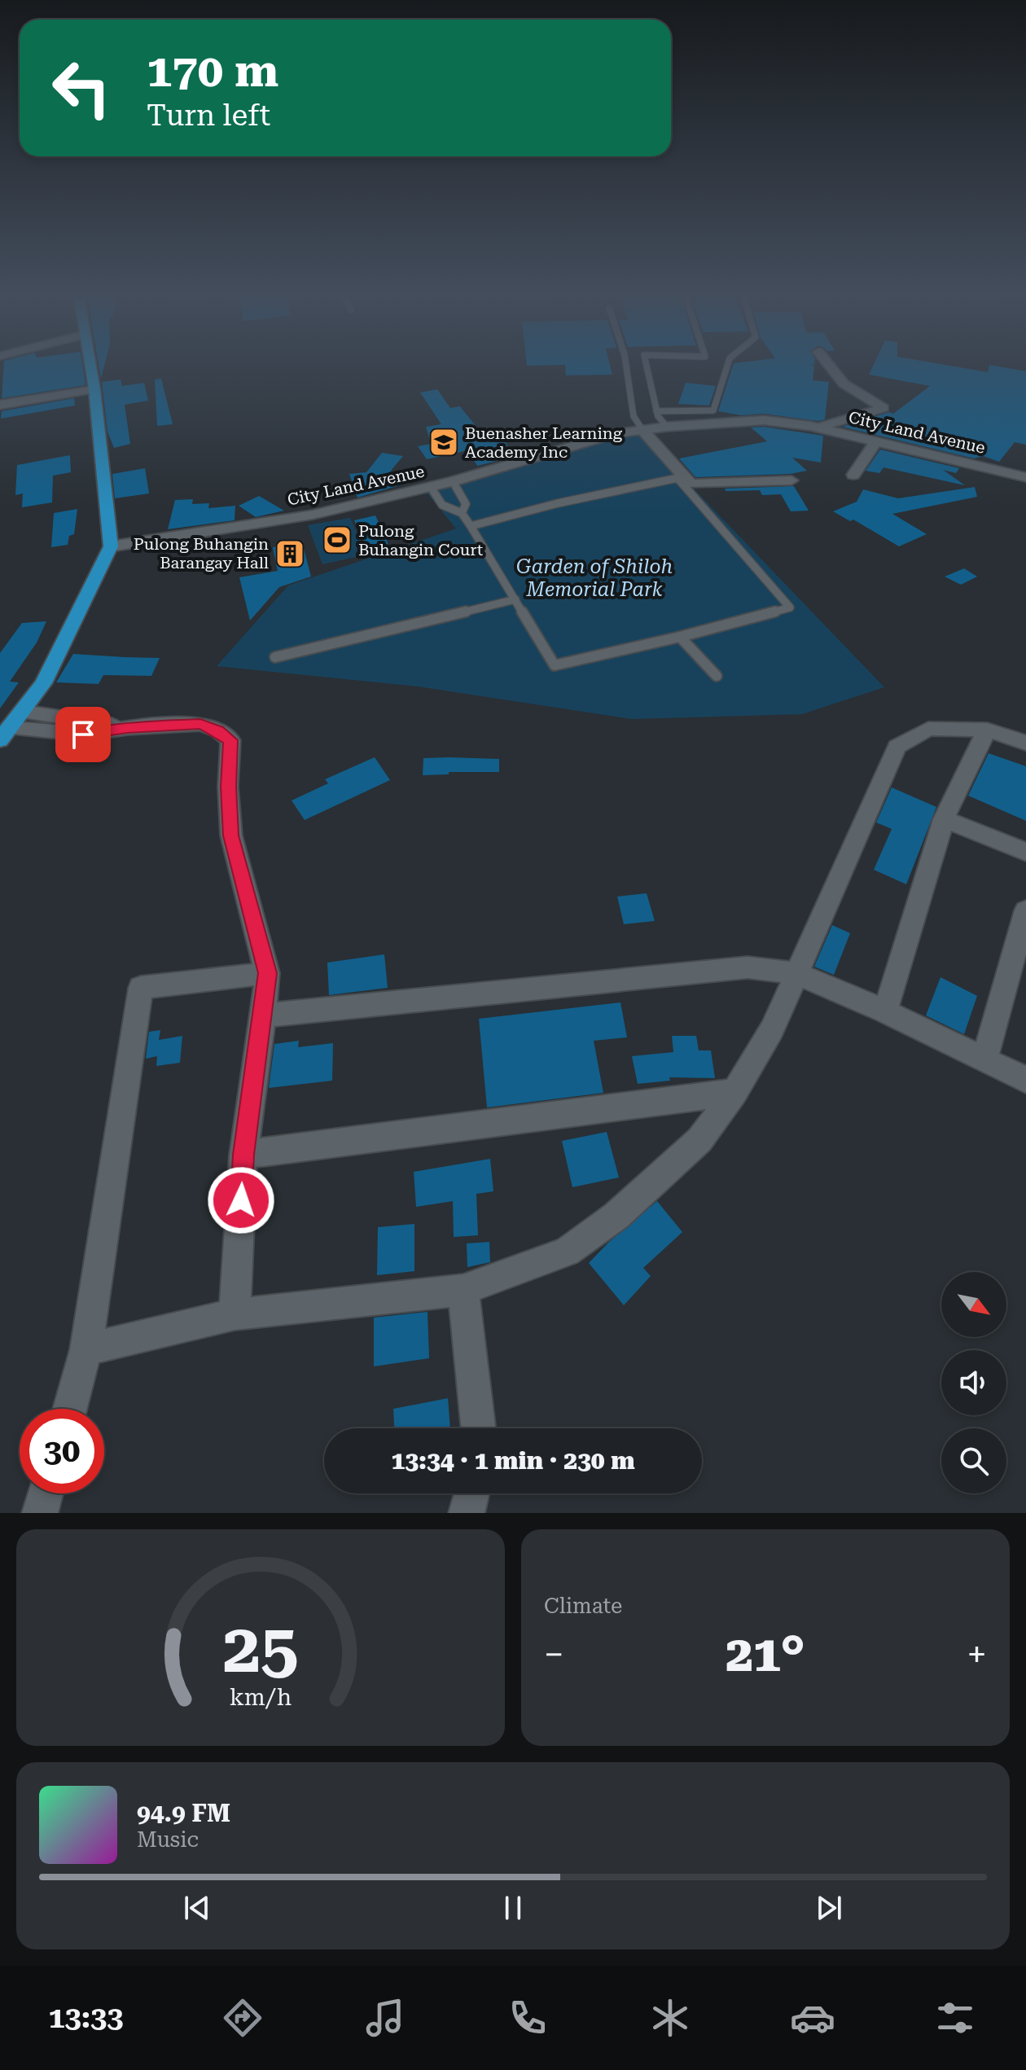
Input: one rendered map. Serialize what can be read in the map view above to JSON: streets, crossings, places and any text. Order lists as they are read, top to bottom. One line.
{"streets":{"street":["City Land Avenue"]},"parks":["Garden of Shiloh Memorial Park"],"places":{"school or university":["Buenasher Learning Academy Inc"],"sports":["Pulong Buhangin Court"],"building":["Pulong Buhangin Barangay Hall"]},"north":"bottom right","page":{"turn":["170 m","Turn left"],"limit":"30","trip":"13:34 · 1 min · 230 m","tile":"Climate","heat":["−","21°","+"],"song":["94.9 FM","Music"],"tabs":"13:33","gauge":["25","km/h"]}}
